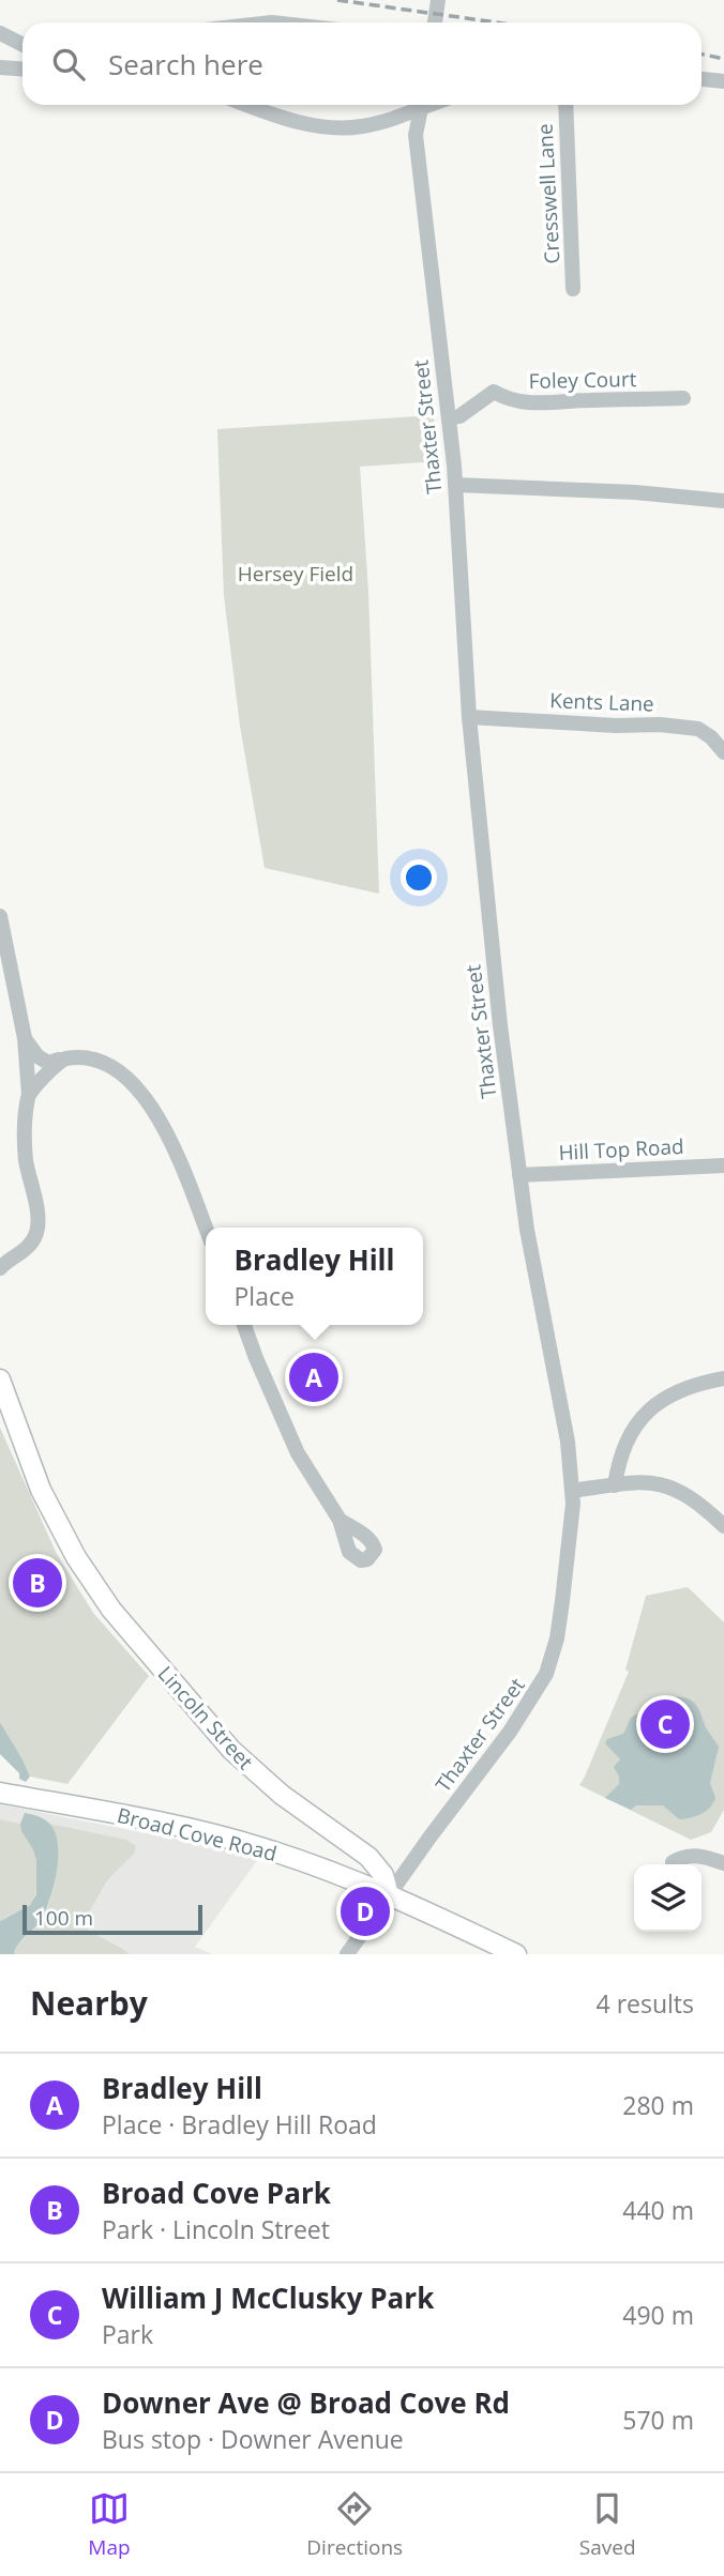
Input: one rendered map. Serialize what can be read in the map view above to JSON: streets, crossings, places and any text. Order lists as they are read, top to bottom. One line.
{"streets":{"main road":["Lincoln Street","Broad Cove Road"],"street":["Cresswell Lane","Foley Court","Thaxter Street","Kents Lane","Hill Top Road"]},"crossings":[["Foley Court","Thaxter Street"],["Thaxter Street","Kents Lane"],["Thaxter Street","Hill Top Road"],["Thaxter Street","Lincoln Street"],["Thaxter Street","Broad Cove Road"],["Lincoln Street","Broad Cove Road"]],"parks":["Hersey Field"],"scale_bar":"100 m","page":{"search":"Search here","popup":["Bradley Hill","Place"],"pins":["A","B","C","D"],"scale":"100 m","heading":["Nearby","4 results"],"list":[{"mark":"A","name":"Bradley Hill","note":"Place · Bradley Hill Road","value":"280 m"},{"mark":"B","name":"Broad Cove Park","note":"Park · Lincoln Street","value":"440 m"},{"mark":"C","name":"William J McClusky Park","note":"Park","value":"490 m"},{"mark":"D","name":"Downer Ave @ Broad Cove Rd","note":"Bus stop · Downer Avenue","value":"570 m"}],"nav":["Map","Directions","Saved"]}}
